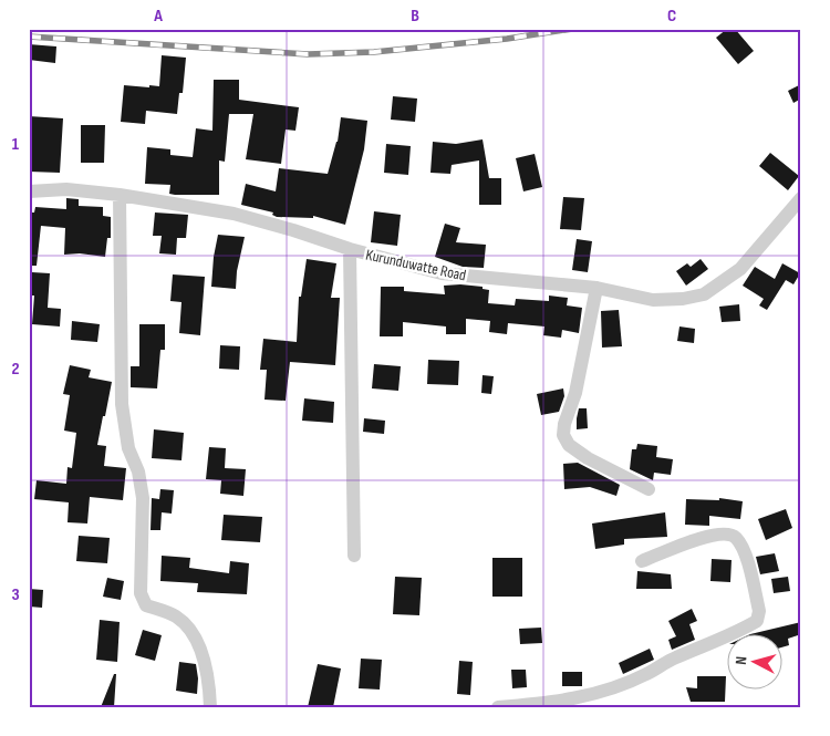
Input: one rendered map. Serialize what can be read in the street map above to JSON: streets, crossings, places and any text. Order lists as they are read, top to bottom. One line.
{"streets":{"street":["Kurunduwatte Road"]},"north":"left","grid":{"columns":["A","B","C"],"rows":["1","2","3"]}}
